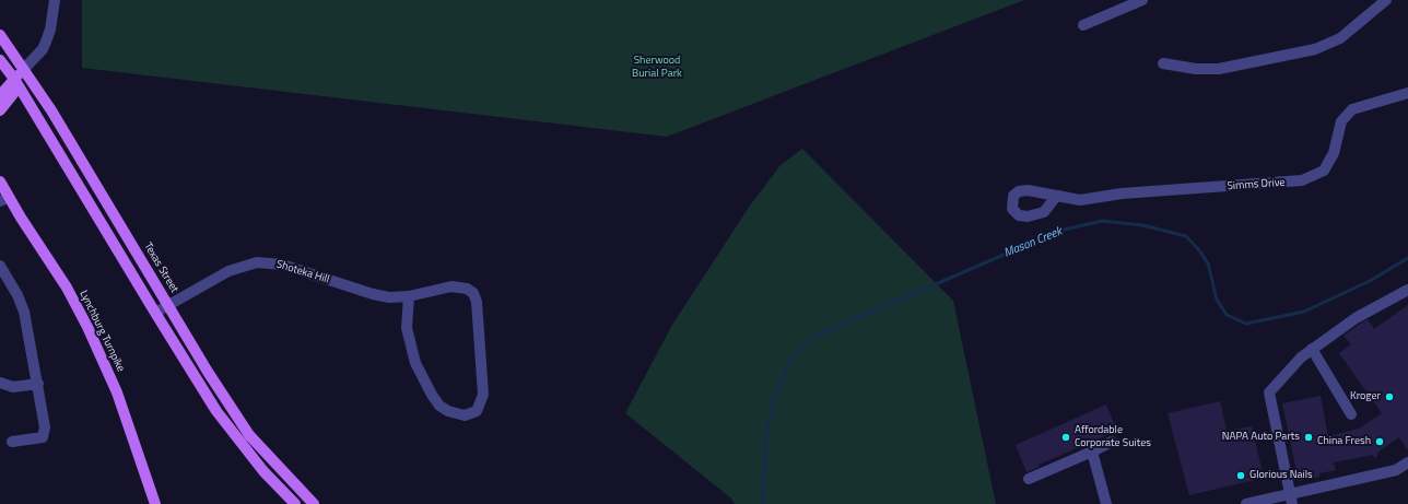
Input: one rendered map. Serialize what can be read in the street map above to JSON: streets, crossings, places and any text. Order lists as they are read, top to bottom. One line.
{"streets":{"main road":["Texas Street","Lynchburg Turnpike"],"street":["Simms Drive","Shoteka Hill"]},"crossings":[["Texas Street","Shoteka Hill"]],"water":["Mason Creek"],"parks":["Sherwood Burial Park"],"places":["Kroger","Affordable Corporate Suites","NAPA Auto Parts","China Fresh","Glorious Nails"]}
